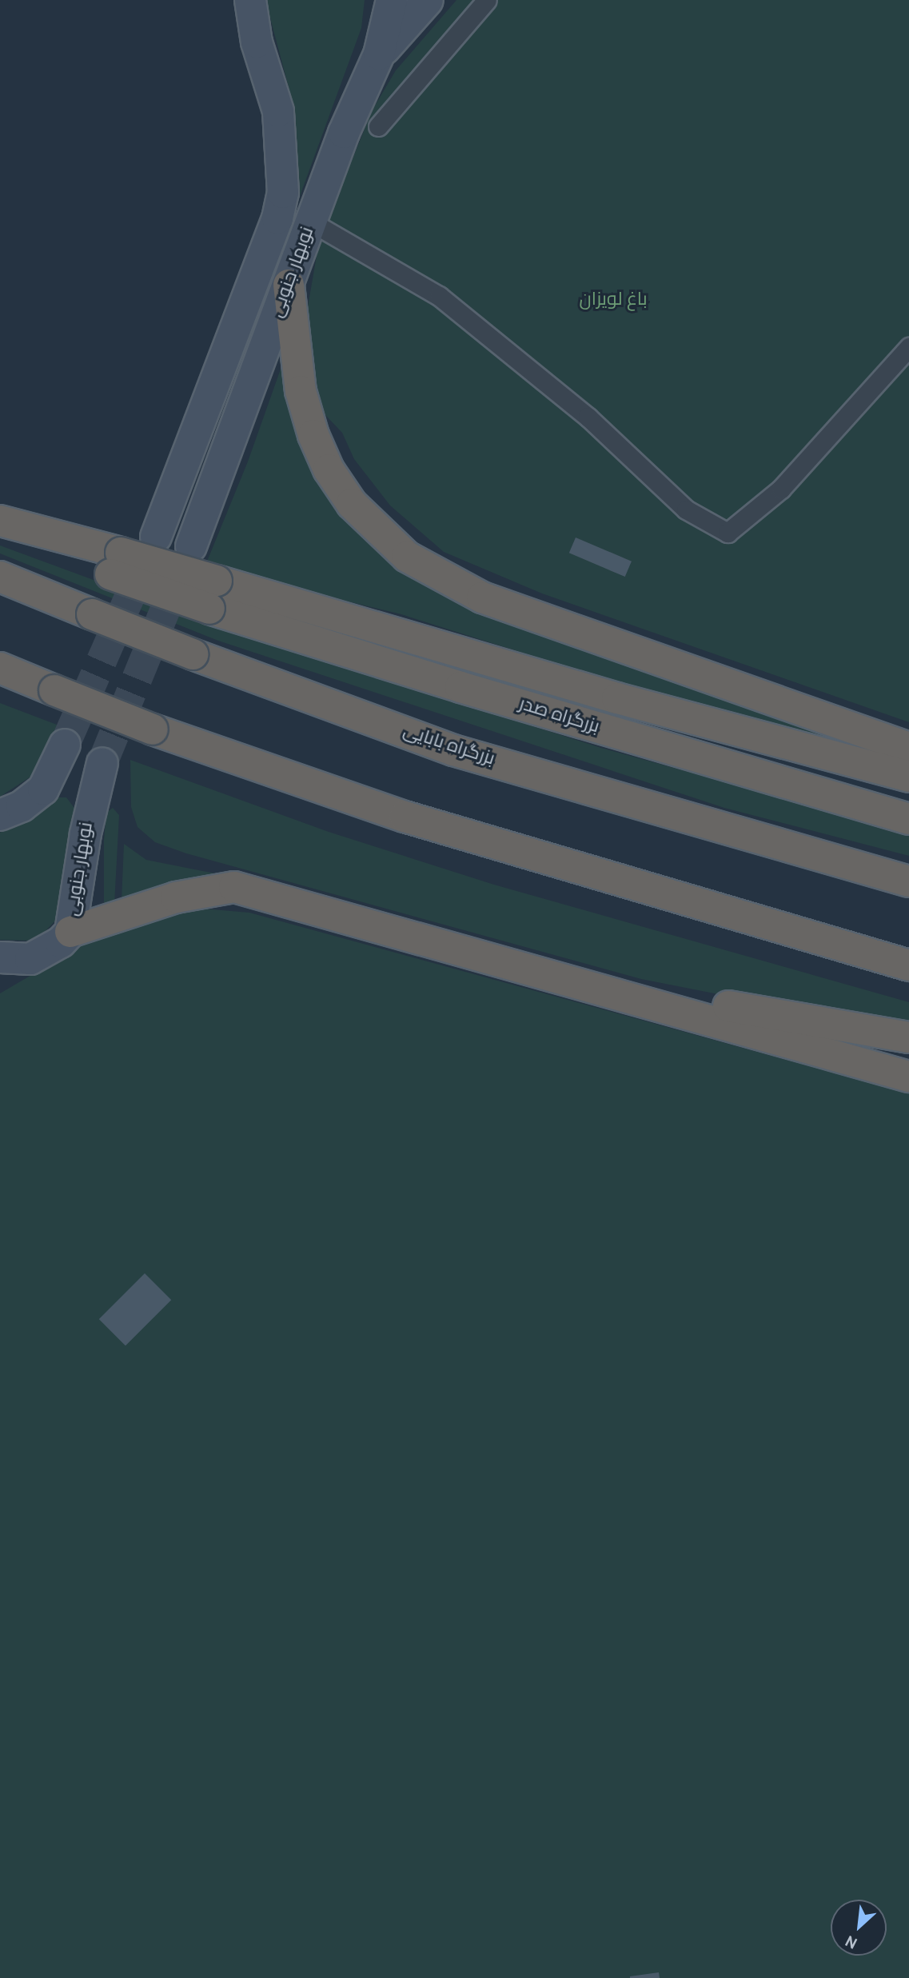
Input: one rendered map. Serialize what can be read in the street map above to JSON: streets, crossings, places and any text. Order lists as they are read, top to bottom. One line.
{"streets":{"highway":["بزرگراه صدر","بزرگراه بابایی"],"main road":["نوبهار جنوبی"]},"parks":["باغ لویزان"],"north":"bottom left"}
